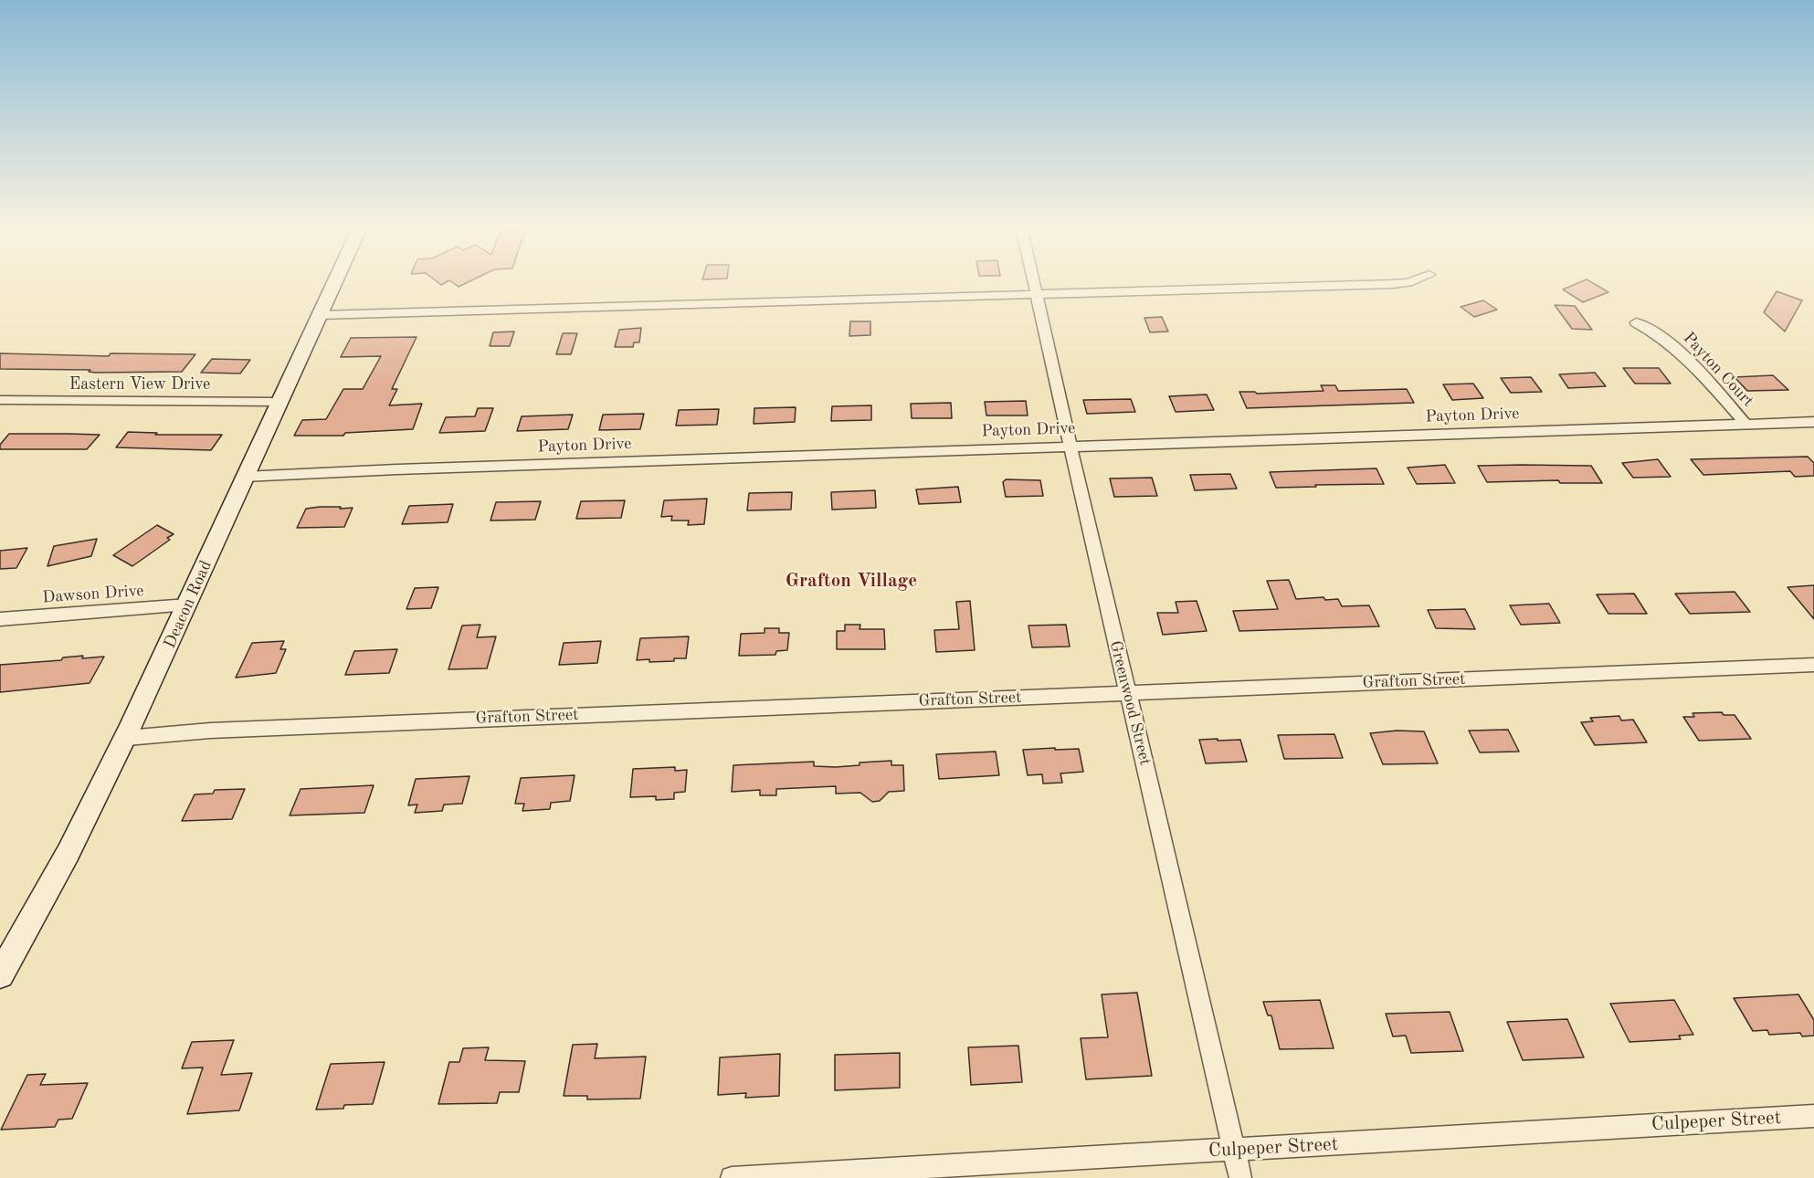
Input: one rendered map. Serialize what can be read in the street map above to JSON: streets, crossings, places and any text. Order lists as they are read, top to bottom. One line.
{"streets":{"main road":["Deacon Road"],"street":["Payton Court","Eastern View Drive","Payton Drive","Dawson Drive","Grafton Street","Greenwood Street","Culpeper Street"]},"crossings":[["Payton Court","Payton Drive"],["Eastern View Drive","Deacon Road"],["Payton Drive","Deacon Road"],["Payton Drive","Greenwood Street"],["Dawson Drive","Deacon Road"],["Deacon Road","Grafton Street"],["Grafton Street","Greenwood Street"],["Greenwood Street","Culpeper Street"]],"districts":["Grafton Village"]}
